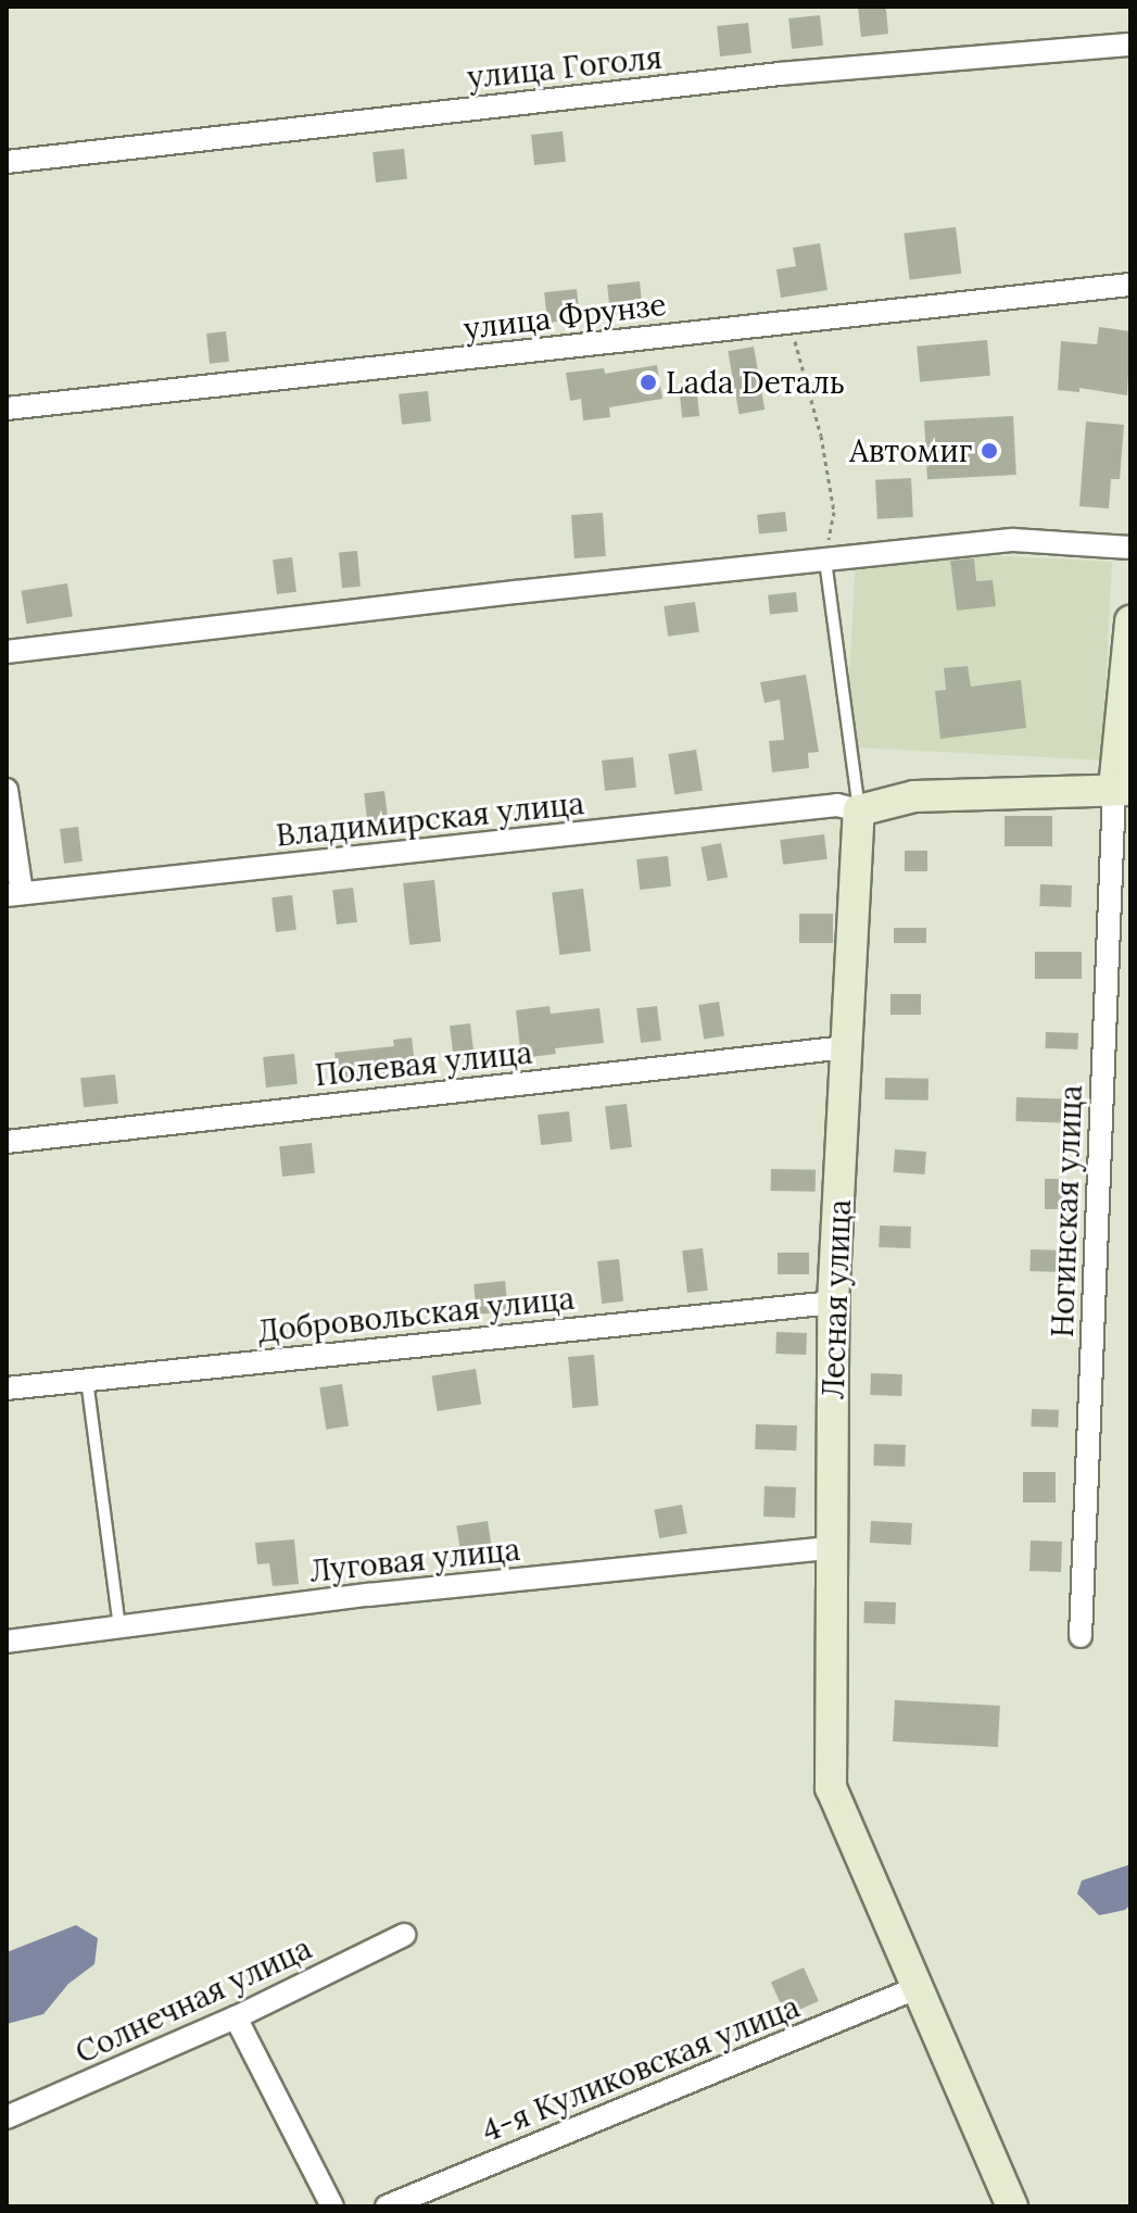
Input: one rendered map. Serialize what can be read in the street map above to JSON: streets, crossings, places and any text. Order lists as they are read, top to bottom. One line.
{"streets":{"street":["улица Гоголя","улица Фрунзе","Владимирская улица","Полевая улица","Ногинская улица","Лесная улица","Добровольская улица","Луговая улица","Солнечная улица","4-я Куликовская улица"]},"crossings":[["Владимирская улица","Лесная улица"],["Полевая улица","Лесная улица"],["Лесная улица","Добровольская улица"],["Лесная улица","Луговая улица"],["Лесная улица","4-я Куликовская улица"]],"places":["Lada Dеталь","Автомиг"]}
